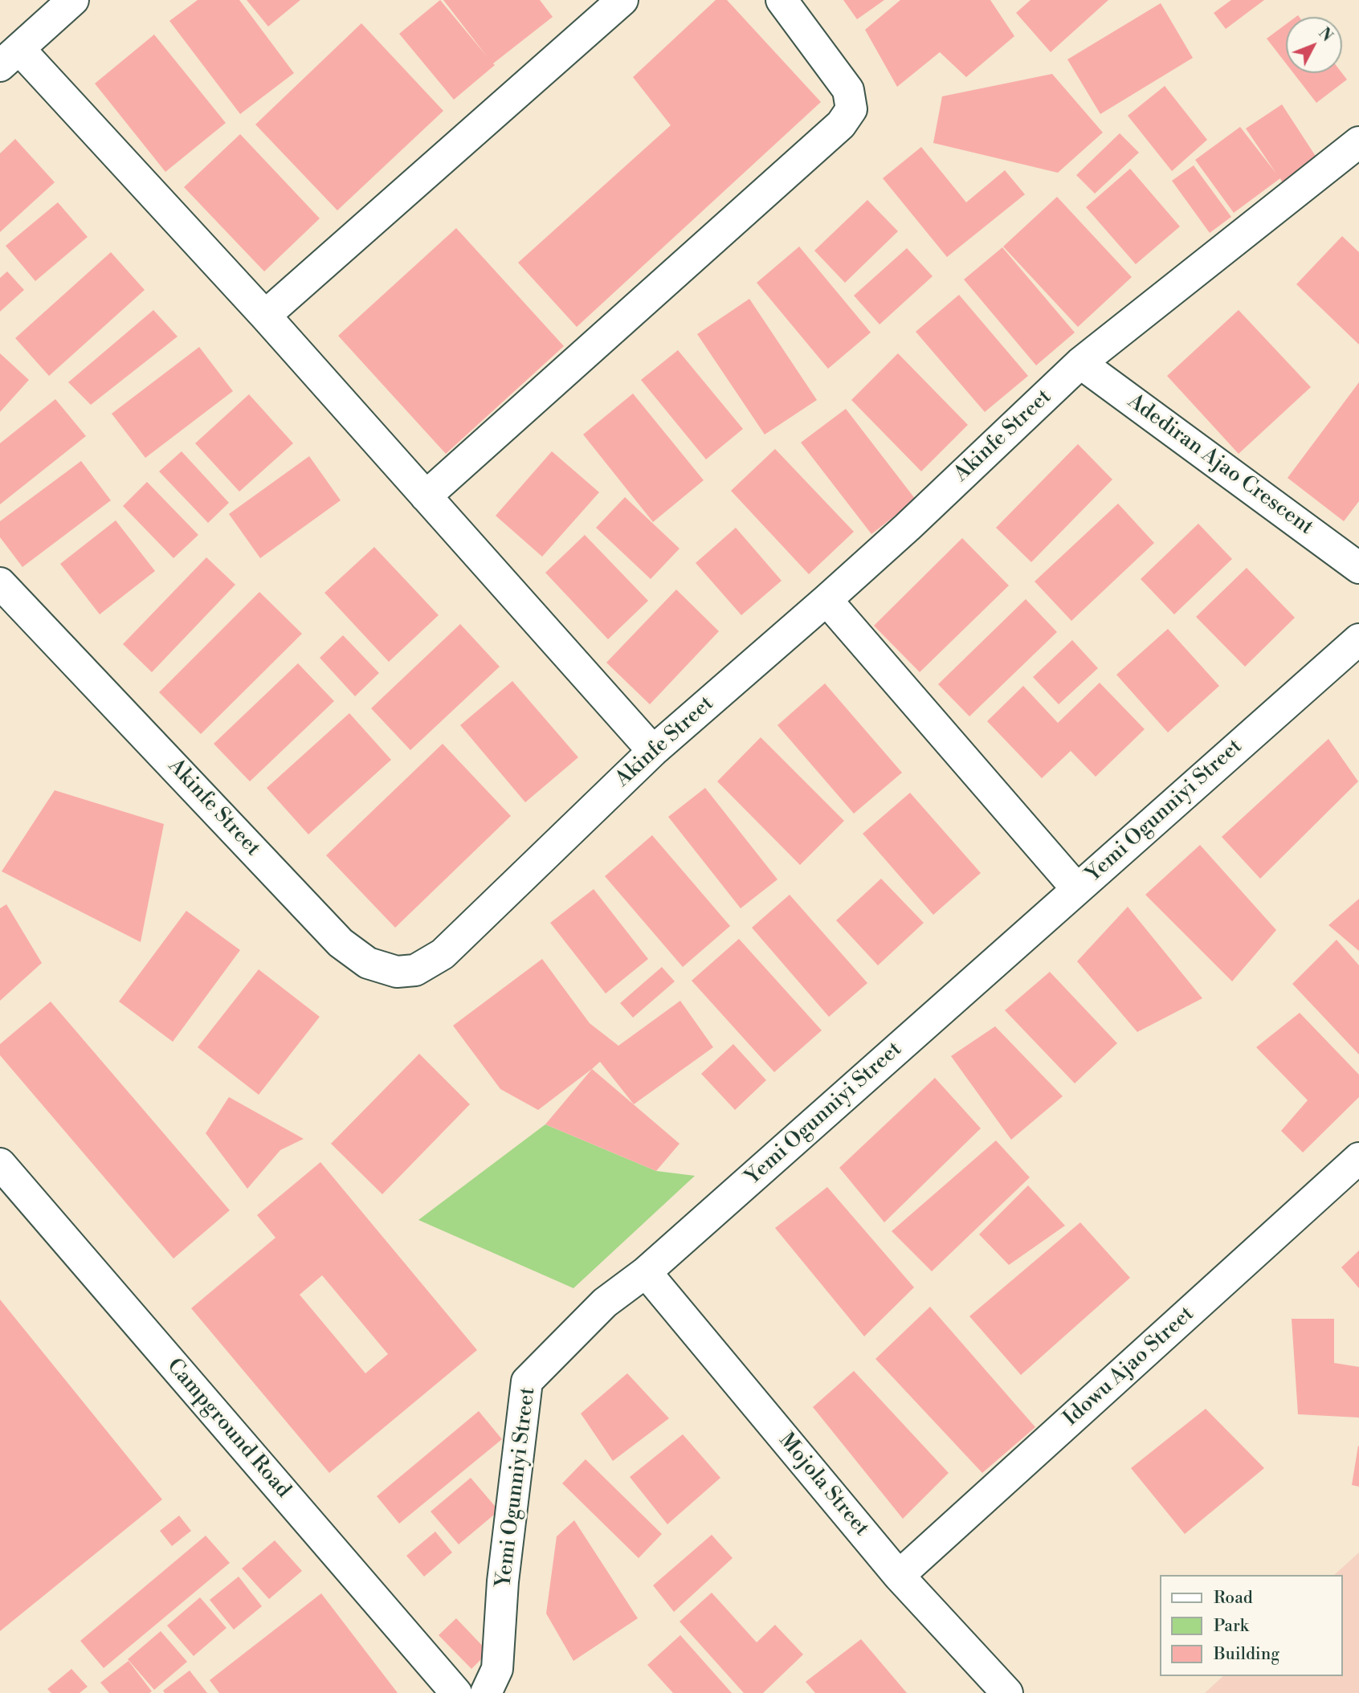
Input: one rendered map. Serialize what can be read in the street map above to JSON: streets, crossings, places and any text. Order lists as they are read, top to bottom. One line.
{"streets":{"street":["Akinfe Street","Adediran Ajao Crescent","Yemi Ogunniyi Street","Idowu Ajao Street","Campground Road","Mojola Street"]},"crossings":[["Akinfe Street","Adediran Ajao Crescent"],["Yemi Ogunniyi Street","Mojola Street"],["Idowu Ajao Street","Mojola Street"]],"legend":["Road","Park","Building"],"north":"top right"}
